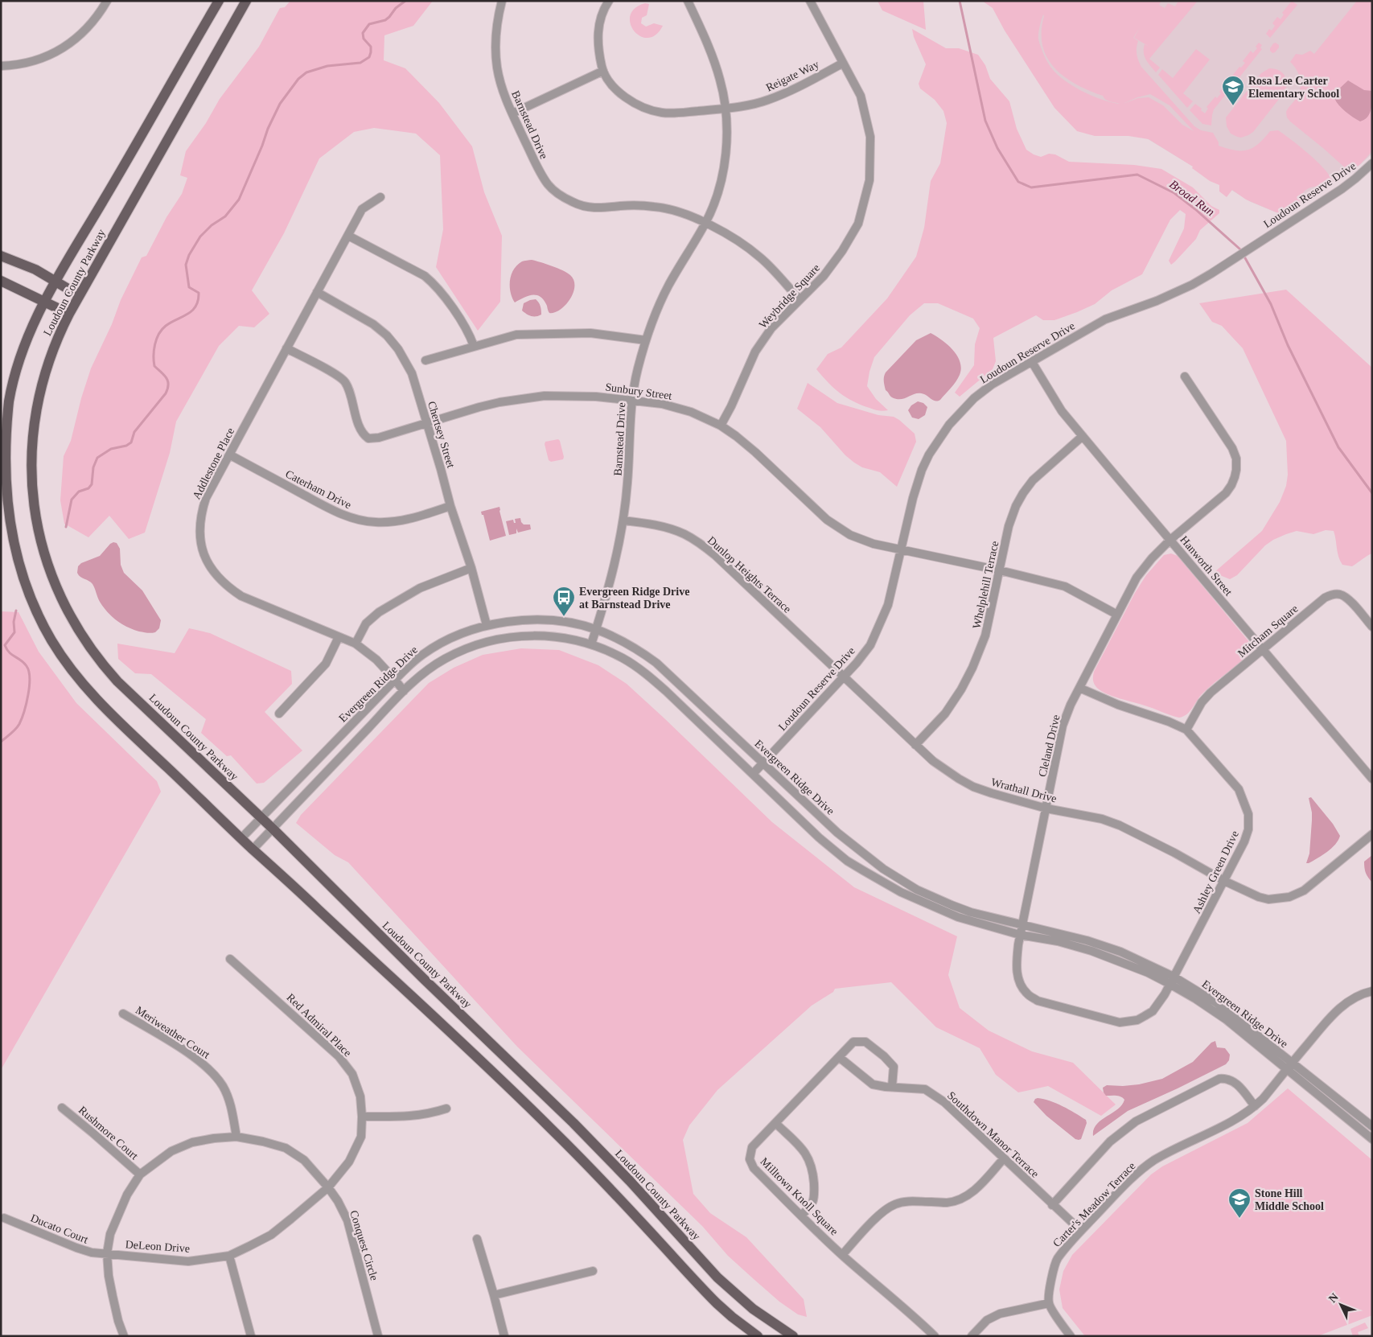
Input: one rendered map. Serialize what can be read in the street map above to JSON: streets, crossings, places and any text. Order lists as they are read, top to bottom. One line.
{"streets":{"main road":["Loudoun County Parkway"],"street":["Reigate Way","Barnstead Drive","Loudoun Reserve Drive","Weybridge Square","Sunbury Street","Chertsey Street","Addlestone Place","Caterham Drive","Hanworth Street","Dunlop Heights Terrace","Whelplehill Terrace","Mitcham Square","Evergreen Ridge Drive","Cleland Drive","Wrathall Drive","Ashley Green Drive","Red Admiral Place","Meriweather Court","Rushmore Court","Southdown Manor Terrace","Milltown Knoll Square","Carter's Meadow Terrace","Ducato Court","Conquest Circle","DeLeon Drive"]},"crossings":[["Reigate Way","Barnstead Drive"],["Reigate Way","Weybridge Square"],["Barnstead Drive","Sunbury Street"],["Barnstead Drive","Dunlop Heights Terrace"],["Barnstead Drive","Evergreen Ridge Drive"],["Loudoun Reserve Drive","Sunbury Street"],["Loudoun Reserve Drive","Hanworth Street"],["Loudoun Reserve Drive","Dunlop Heights Terrace"],["Loudoun Reserve Drive","Evergreen Ridge Drive"],["Loudoun Reserve Drive","Wrathall Drive"],["Loudoun County Parkway","Evergreen Ridge Drive"],["Weybridge Square","Sunbury Street"],["Sunbury Street","Chertsey Street"],["Sunbury Street","Addlestone Place"],["Sunbury Street","Whelplehill Terrace"],["Sunbury Street","Cleland Drive"],["Chertsey Street","Addlestone Place"],["Chertsey Street","Caterham Drive"],["Chertsey Street","Evergreen Ridge Drive"],["Addlestone Place","Caterham Drive"],["Addlestone Place","Evergreen Ridge Drive"],["Hanworth Street","Whelplehill Terrace"],["Hanworth Street","Mitcham Square"],["Hanworth Street","Cleland Drive"],["Dunlop Heights Terrace","Wrathall Drive"],["Whelplehill Terrace","Wrathall Drive"],["Mitcham Square","Ashley Green Drive"],["Evergreen Ridge Drive","Cleland Drive"],["Evergreen Ridge Drive","Ashley Green Drive"],["Evergreen Ridge Drive","Carter's Meadow Terrace"],["Cleland Drive","Wrathall Drive"],["Cleland Drive","Ashley Green Drive"],["Wrathall Drive","Ashley Green Drive"],["Red Admiral Place","Conquest Circle"],["Red Admiral Place","DeLeon Drive"],["Meriweather Court","Conquest Circle"],["Rushmore Court","Conquest Circle"],["Southdown Manor Terrace","Milltown Knoll Square"],["Southdown Manor Terrace","Carter's Meadow Terrace"],["Ducato Court","Conquest Circle"],["Ducato Court","DeLeon Drive"],["Conquest Circle","DeLeon Drive"]],"water":["Broad Run"],"places":{"school or university":["Rosa Lee Carter Elementary School","Stone Hill Middle School"],"bus stop":["Evergreen Ridge Drive at Barnstead Drive"]},"north":"top left"}
